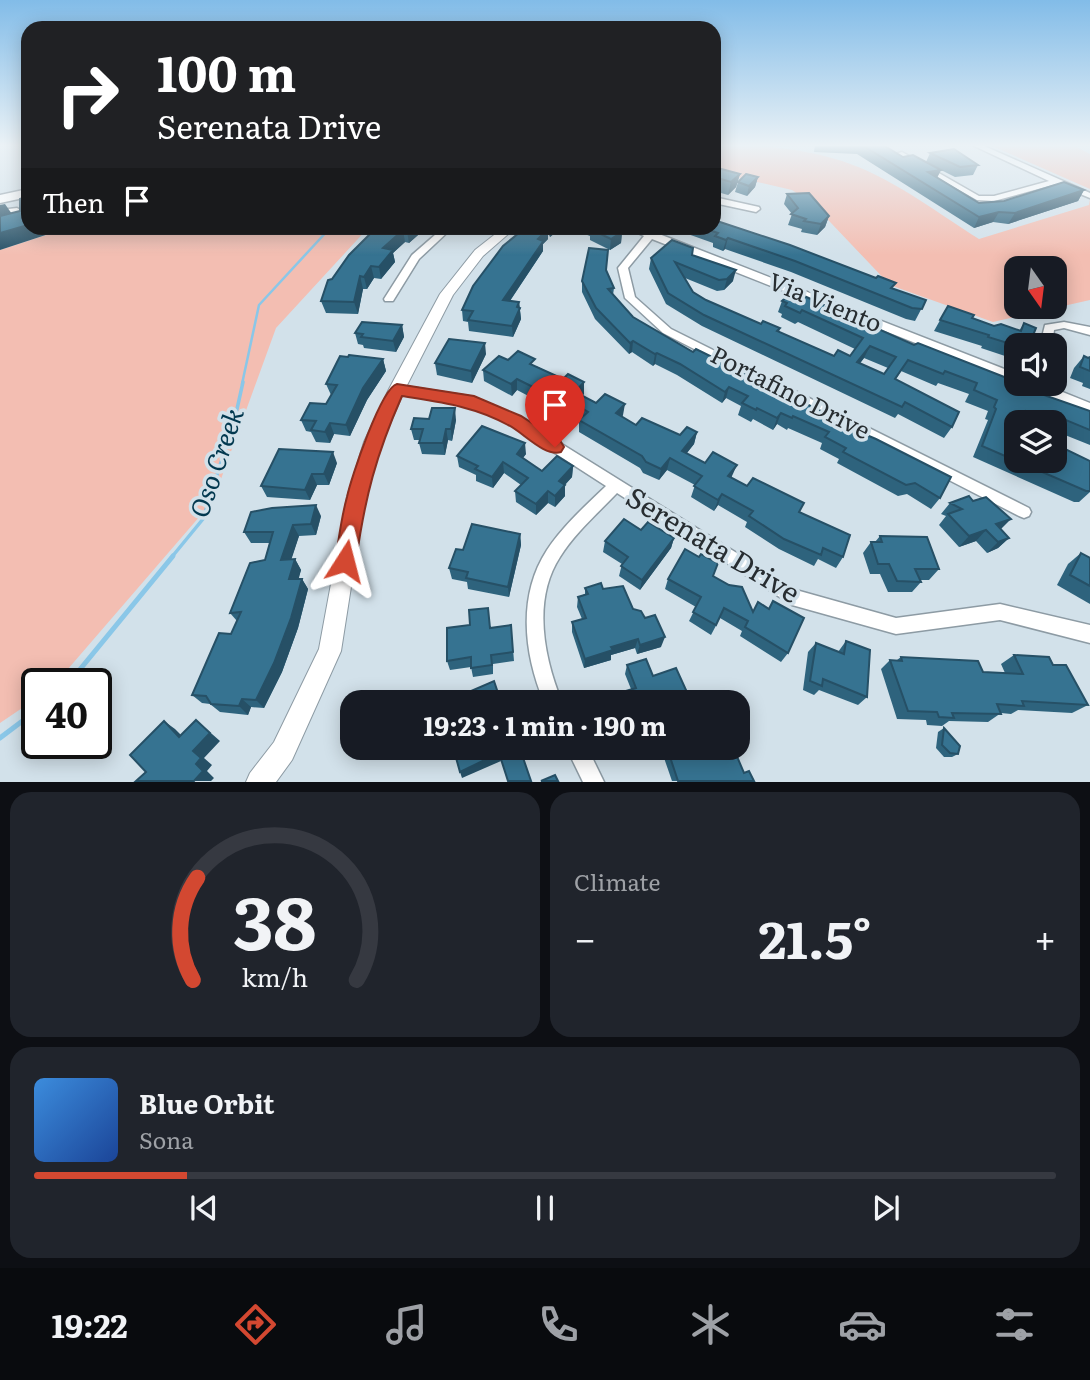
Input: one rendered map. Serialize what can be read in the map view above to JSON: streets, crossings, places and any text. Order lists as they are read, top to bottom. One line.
{"streets":{"street":["Via Viento","Portafino Drive","Serenata Drive"]},"water":["Oso Creek"],"north":"bottom","page":{"turn":["100 m","Serenata Drive"],"then":"Then","limit":"40","trip":"19:23 · 1 min · 190 m","tile":"Climate","heat":["−","21.5°","+"],"song":["Blue Orbit","Sona"],"tabs":"19:22","gauge":["38","km/h"]}}
